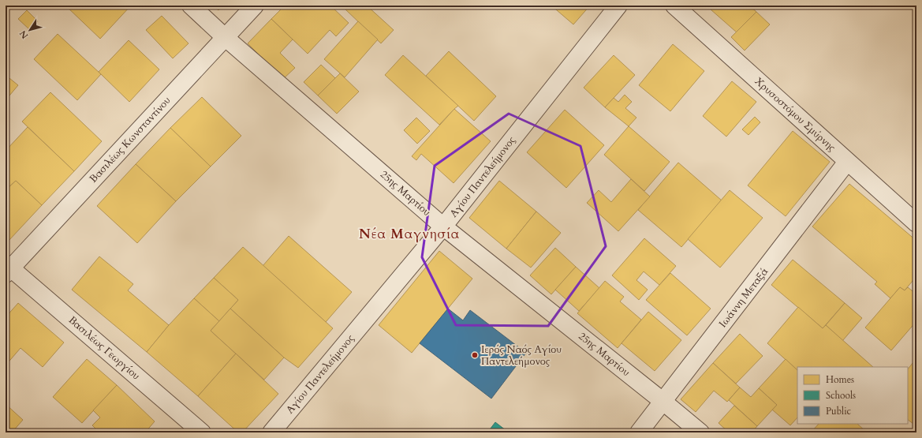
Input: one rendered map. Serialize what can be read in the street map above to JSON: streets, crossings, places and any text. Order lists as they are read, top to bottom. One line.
{"streets":{"street":["Χρυσοστόμου Σμύρνης","Βασιλέως Κωνσταντίνου","Αγίου Παντελεήμονος","25ης Μαρτίου","Ιωάννη Μεταξά","Βασιλέως Γεωργίου"]},"crossings":[["Χρυσοστόμου Σμύρνης","Ιωάννη Μεταξά"],["Βασιλέως Κωνσταντίνου","25ης Μαρτίου"],["Βασιλέως Κωνσταντίνου","Βασιλέως Γεωργίου"],["Αγίου Παντελεήμονος","25ης Μαρτίου"],["25ης Μαρτίου","Ιωάννη Μεταξά"]],"districts":["Νέα Μαγνησία"],"places":["Ιερός Ναός Αγίου Παντελεήμονος"],"legend":["Homes","Schools","Public"],"north":"bottom left"}
